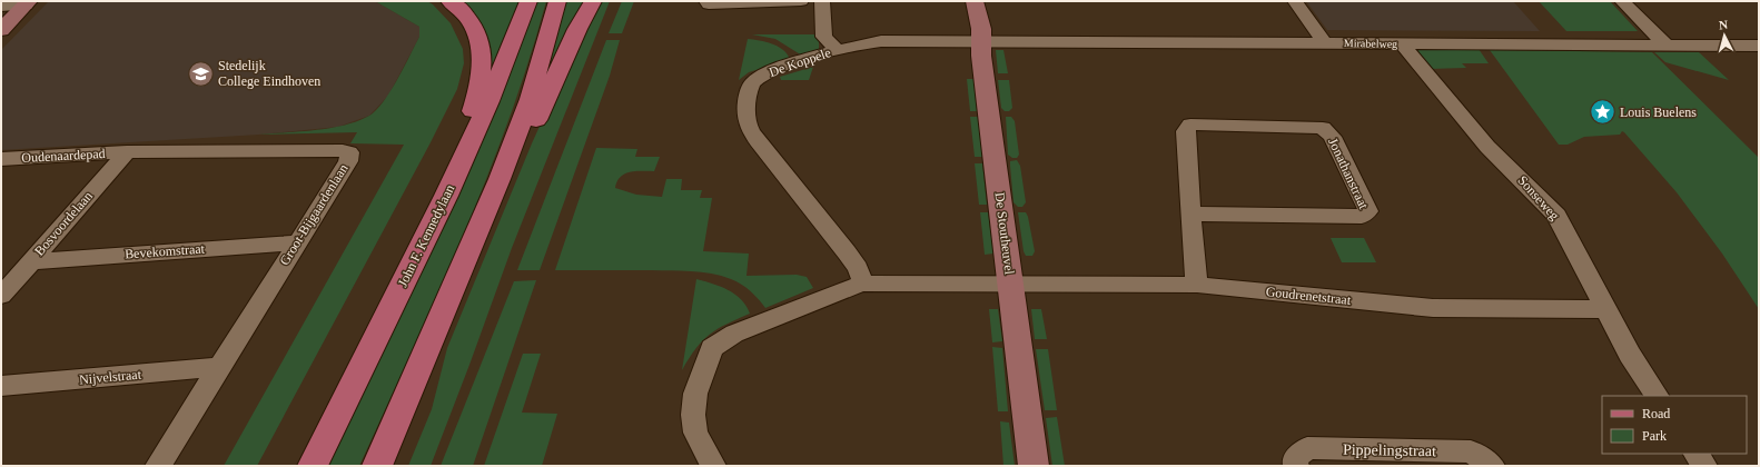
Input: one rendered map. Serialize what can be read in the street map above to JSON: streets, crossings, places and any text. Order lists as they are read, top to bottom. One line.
{"streets":{"main road":["John F. Kennedylaan"],"street":["Mirabelweg","De Koppele","Oudenaardepad","Jonathanstraat","Sonseweg","Groot-Bijgaardenlaan","Bosvoordelaan","De Stoutheuvel","Bevekomstraat","Goudrenetstraat","Nijvelstraat","Pippelingstraat"]},"crossings":[["Mirabelweg","De Koppele"],["Mirabelweg","Sonseweg"],["Mirabelweg","De Stoutheuvel"],["De Koppele","De Stoutheuvel"],["Oudenaardepad","Groot-Bijgaardenlaan"],["Oudenaardepad","Bosvoordelaan"],["Jonathanstraat","Goudrenetstraat"],["Sonseweg","Goudrenetstraat"],["Groot-Bijgaardenlaan","Bosvoordelaan"],["Groot-Bijgaardenlaan","Bevekomstraat"],["Groot-Bijgaardenlaan","Nijvelstraat"],["Bosvoordelaan","Bevekomstraat"],["De Stoutheuvel","Goudrenetstraat"]],"places":{"school or university":["Stedelijk College Eindhoven"],"place":["Louis Buelens"]},"legend":["Road","Park"],"north":"top"}
